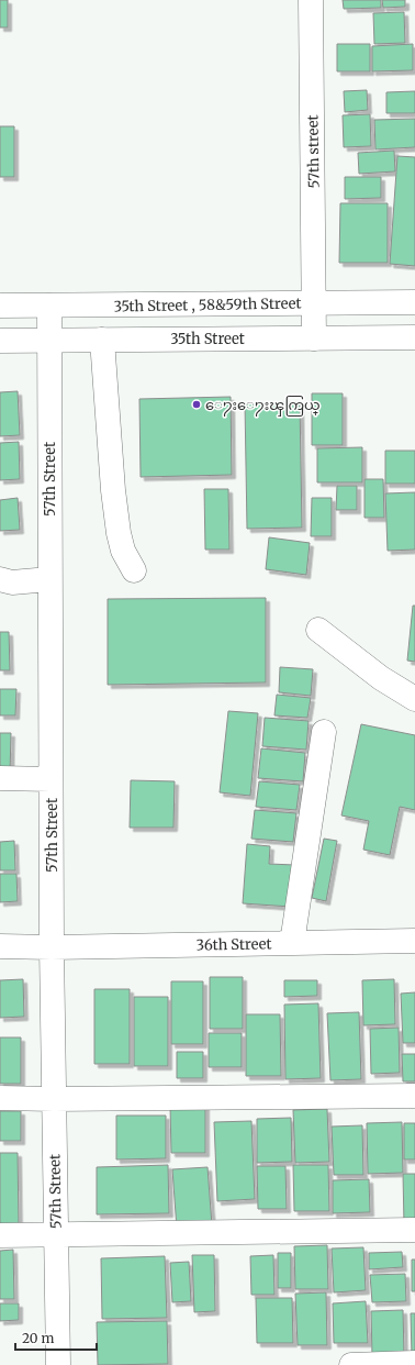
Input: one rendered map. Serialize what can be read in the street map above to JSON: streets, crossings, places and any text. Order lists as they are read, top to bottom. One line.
{"streets":{"street":["57th street","35th Street , 58&59th Street","35th Street","57th Street","36th Street"]},"crossings":[["57th street","35th Street , 58&59th Street"],["57th street","35th Street"],["35th Street , 58&59th Street","57th Street"],["35th Street","57th Street"],["57th Street","36th Street"]],"places":["ေ႒းေ႒းၾကြယ္"],"scale_bar":"20 m"}
